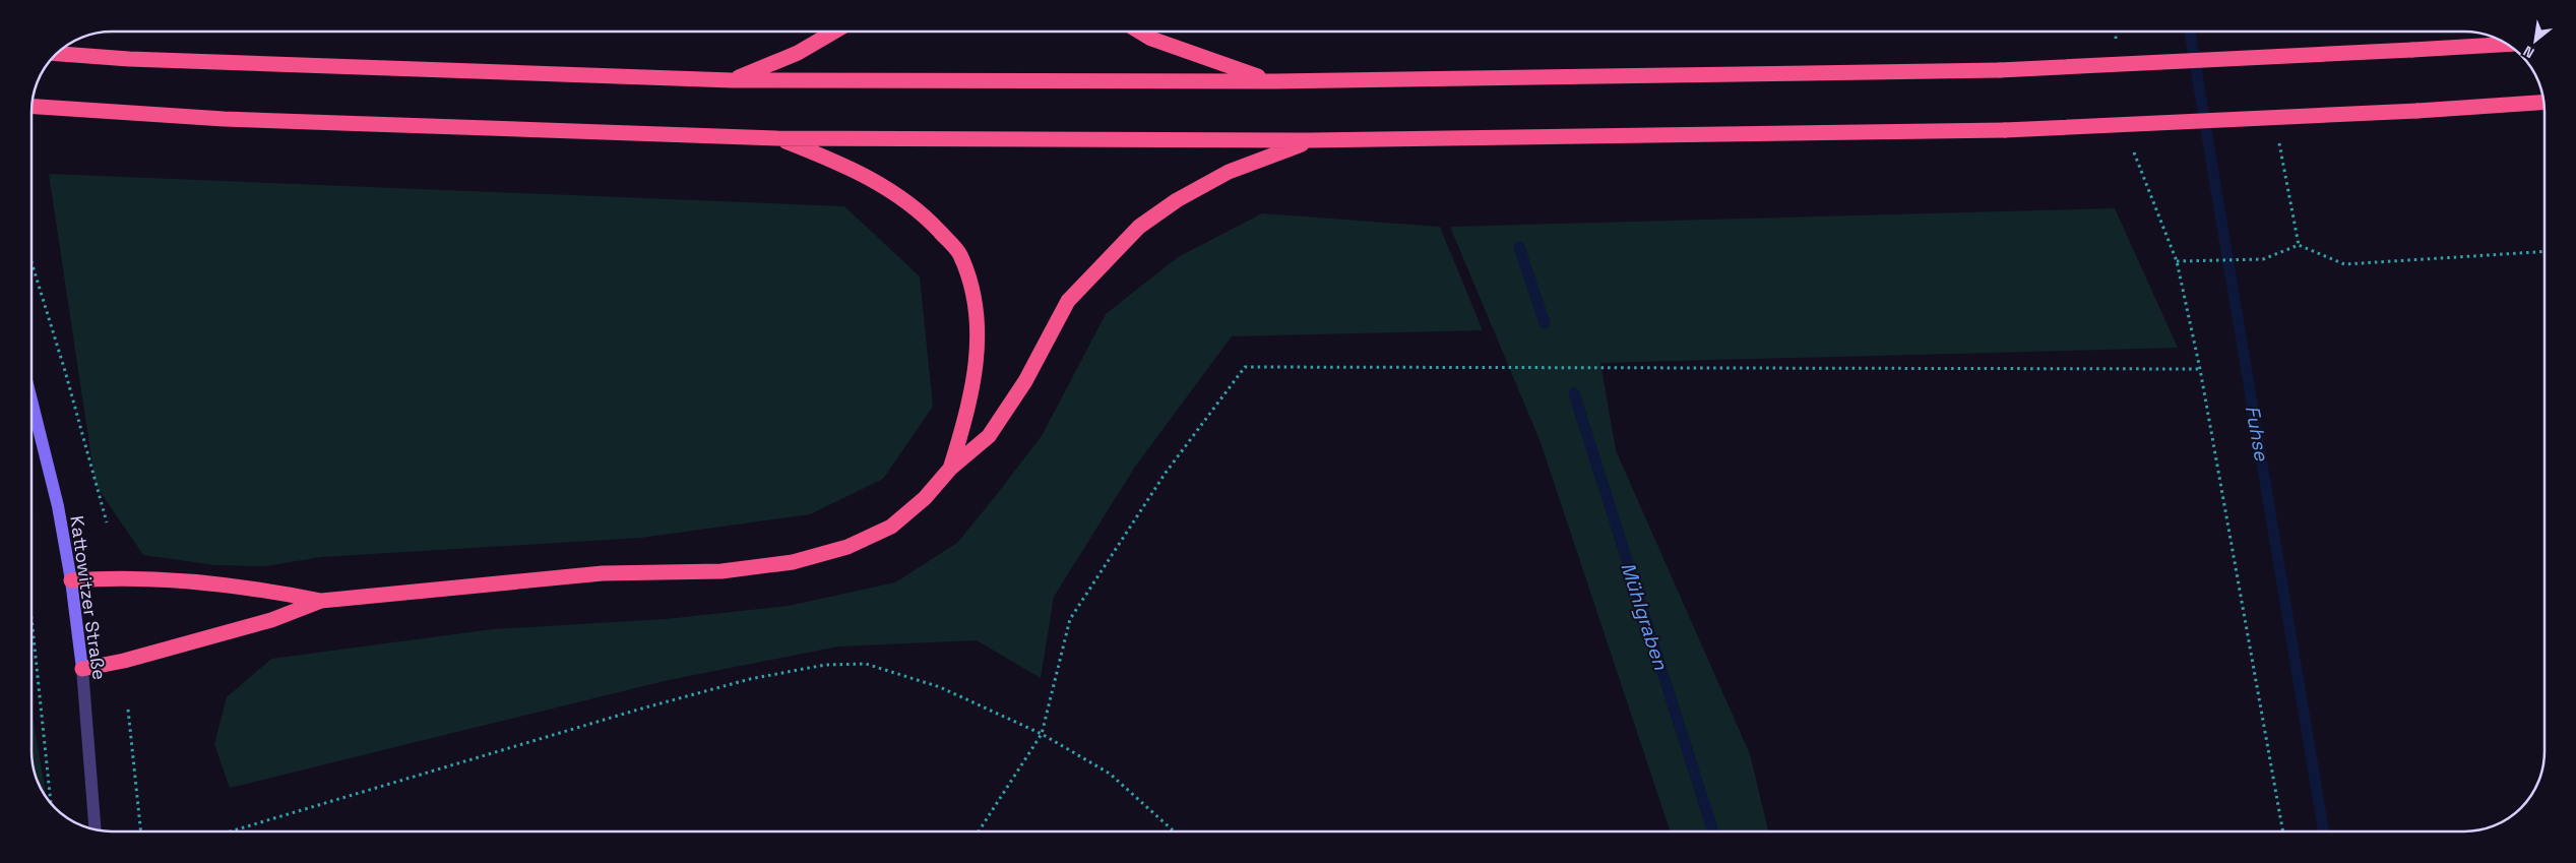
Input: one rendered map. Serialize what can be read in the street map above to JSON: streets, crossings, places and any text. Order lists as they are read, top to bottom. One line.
{"streets":{"main road":["Kattowitzer Straße"]},"water":["Fuhse","Mühlgraben"],"north":"bottom left"}
